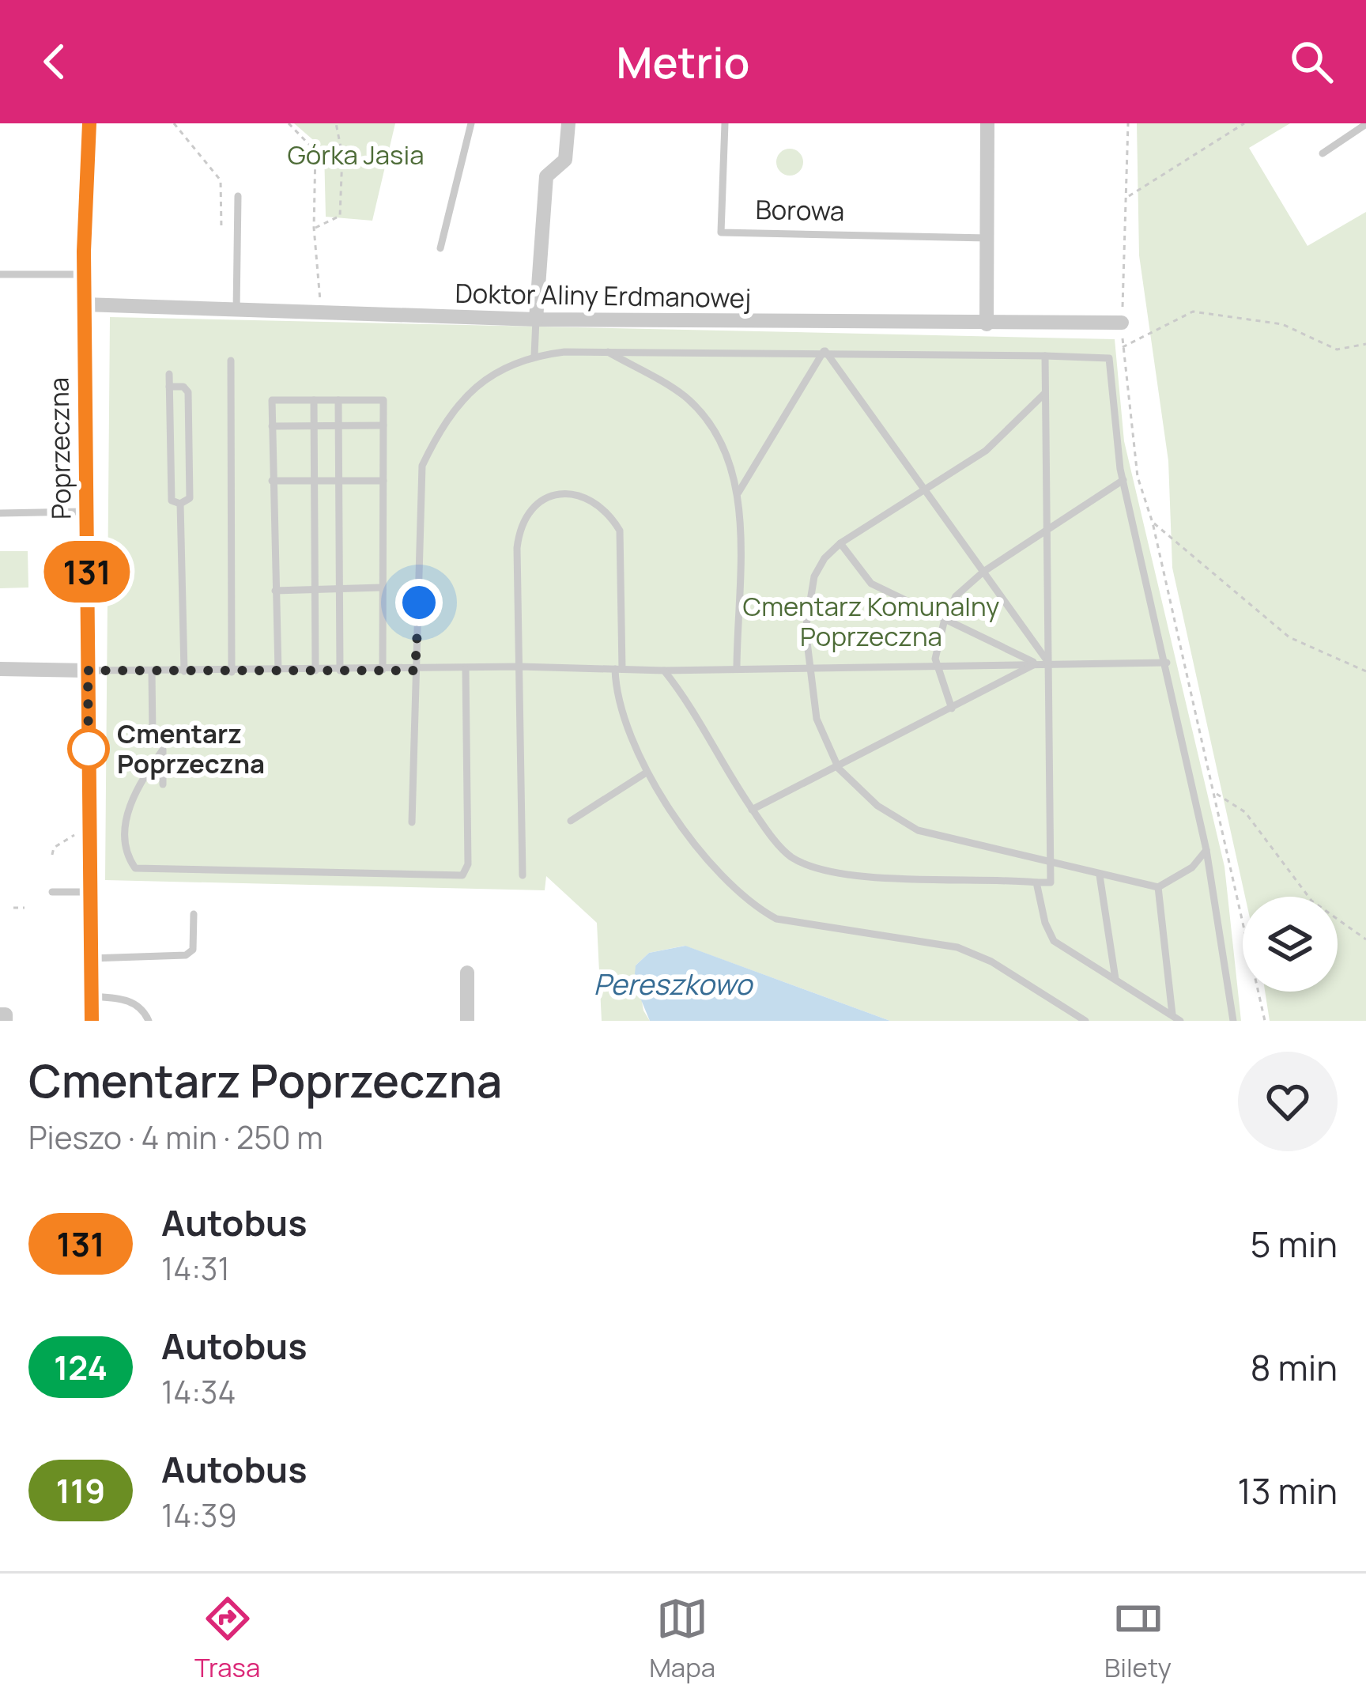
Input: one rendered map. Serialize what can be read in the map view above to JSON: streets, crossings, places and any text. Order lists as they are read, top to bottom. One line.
{"streets":{"street":["Doktor Aliny Erdmanowej","Poprzeczna"],"lane":["Borowa"]},"crossings":[["Doktor Aliny Erdmanowej","Poprzeczna"]],"water":["Pereszkowo"],"parks":["Górka Jasia","Cmentarz Komunalny Poprzeczna"],"places":["Cmentarz Poprzeczna"],"lines":["bus line 131"],"page":{"header":"Metrio","on_map":"131","heading":["Cmentarz Poprzeczna","Pieszo · 4 min · 250 m"],"list":[{"mark":"131","name":"Autobus","note":"14:31","value":"5 min"},{"mark":"124","name":"Autobus","note":"14:34","value":"8 min"},{"mark":"119","name":"Autobus","note":"14:39","value":"13 min"}],"tabs":["Trasa","Mapa","Bilety"]}}
